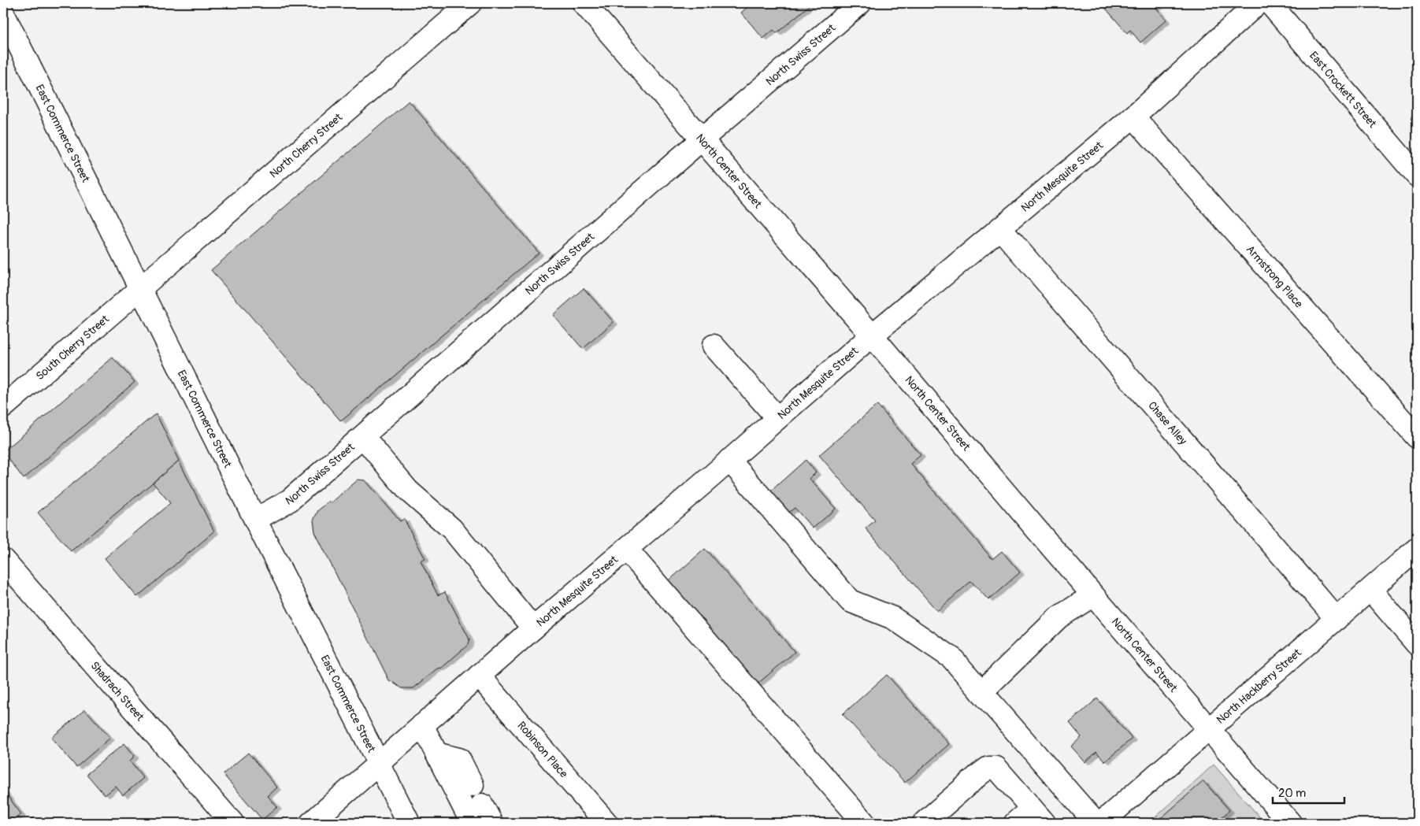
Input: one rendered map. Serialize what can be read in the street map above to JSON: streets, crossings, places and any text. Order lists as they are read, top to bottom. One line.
{"streets":{"street":["North Swiss Street","East Crockett Street","East Commerce Street","North Cherry Street","North Center Street","North Mesquite Street","Armstrong Place","South Cherry Street","Chase Alley","North Hackberry Street","Shadrach Street","Robinson Place"]},"crossings":[["North Swiss Street","East Commerce Street"],["North Swiss Street","North Center Street"],["East Commerce Street","North Cherry Street"],["East Commerce Street","North Mesquite Street"],["East Commerce Street","South Cherry Street"],["North Cherry Street","South Cherry Street"],["North Center Street","North Mesquite Street"],["North Center Street","North Hackberry Street"],["North Mesquite Street","Armstrong Place"],["North Mesquite Street","Chase Alley"],["North Mesquite Street","Robinson Place"],["Chase Alley","North Hackberry Street"]],"scale_bar":"20 m"}
